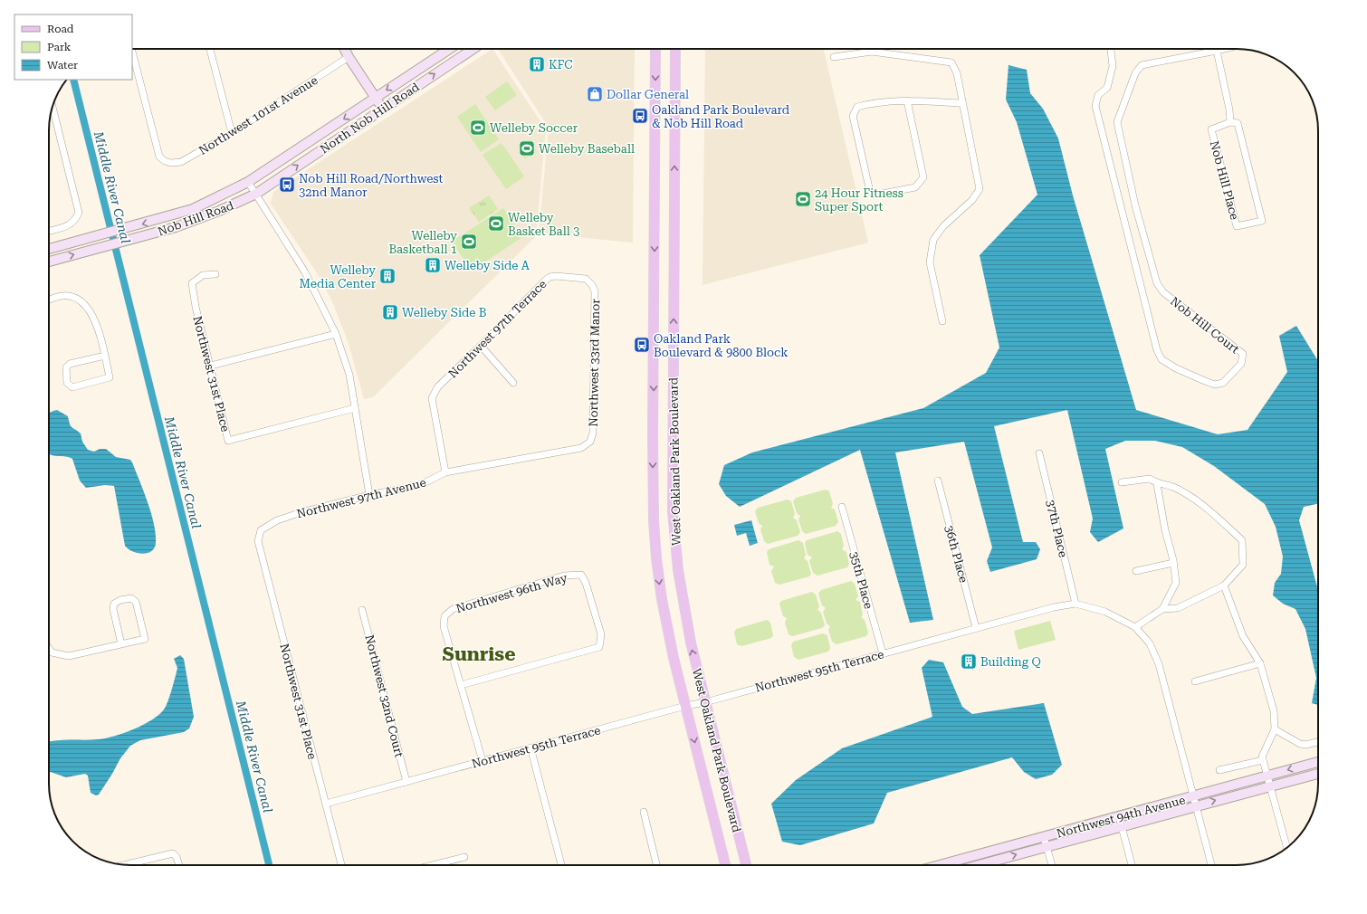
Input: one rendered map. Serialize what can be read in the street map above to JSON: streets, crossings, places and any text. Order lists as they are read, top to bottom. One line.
{"streets":{"main road":["North Nob Hill Road","Nob Hill Road","West Oakland Park Boulevard","Northwest 94th Avenue"],"street":["Northwest 101st Avenue","Nob Hill Place","Nob Hill Court","Northwest 97th Terrace","Northwest 33rd Manor","Northwest 31st Place","Northwest 97th Avenue","37th Place","36th Place","35th Place","Northwest 96th Way","Northwest 95th Terrace","Northwest 32nd Court"]},"crossings":[["North Nob Hill Road","Nob Hill Road"],["Northwest 97th Terrace","Northwest 33rd Manor"],["Northwest 97th Terrace","Northwest 97th Avenue"],["Northwest 33rd Manor","Northwest 97th Avenue"],["Northwest 31st Place","Northwest 97th Avenue"],["Northwest 31st Place","Northwest 95th Terrace"],["West Oakland Park Boulevard","Northwest 95th Terrace"],["37th Place","Northwest 95th Terrace"],["36th Place","Northwest 95th Terrace"],["35th Place","Northwest 95th Terrace"],["Northwest 95th Terrace","Northwest 32nd Court"],["Northwest 95th Terrace","Northwest 94th Avenue"]],"districts":["Sunrise"],"water":["Middle River Canal"],"places":{"building":["KFC","Welleby Side A","Welleby Media Center","Welleby Side B","Building Q"],"shop":["Dollar General"],"bus stop":["Oakland Park Boulevard & Nob Hill Road","Nob Hill Road/Northwest 32nd Manor","Oakland Park Boulevard & 9800 Block"],"sports":["Welleby Soccer","Welleby Baseball","24 Hour Fitness Super Sport","Welleby Basket Ball 3","Welleby Basketball 1"]},"legend":["Road","Park","Water"]}
